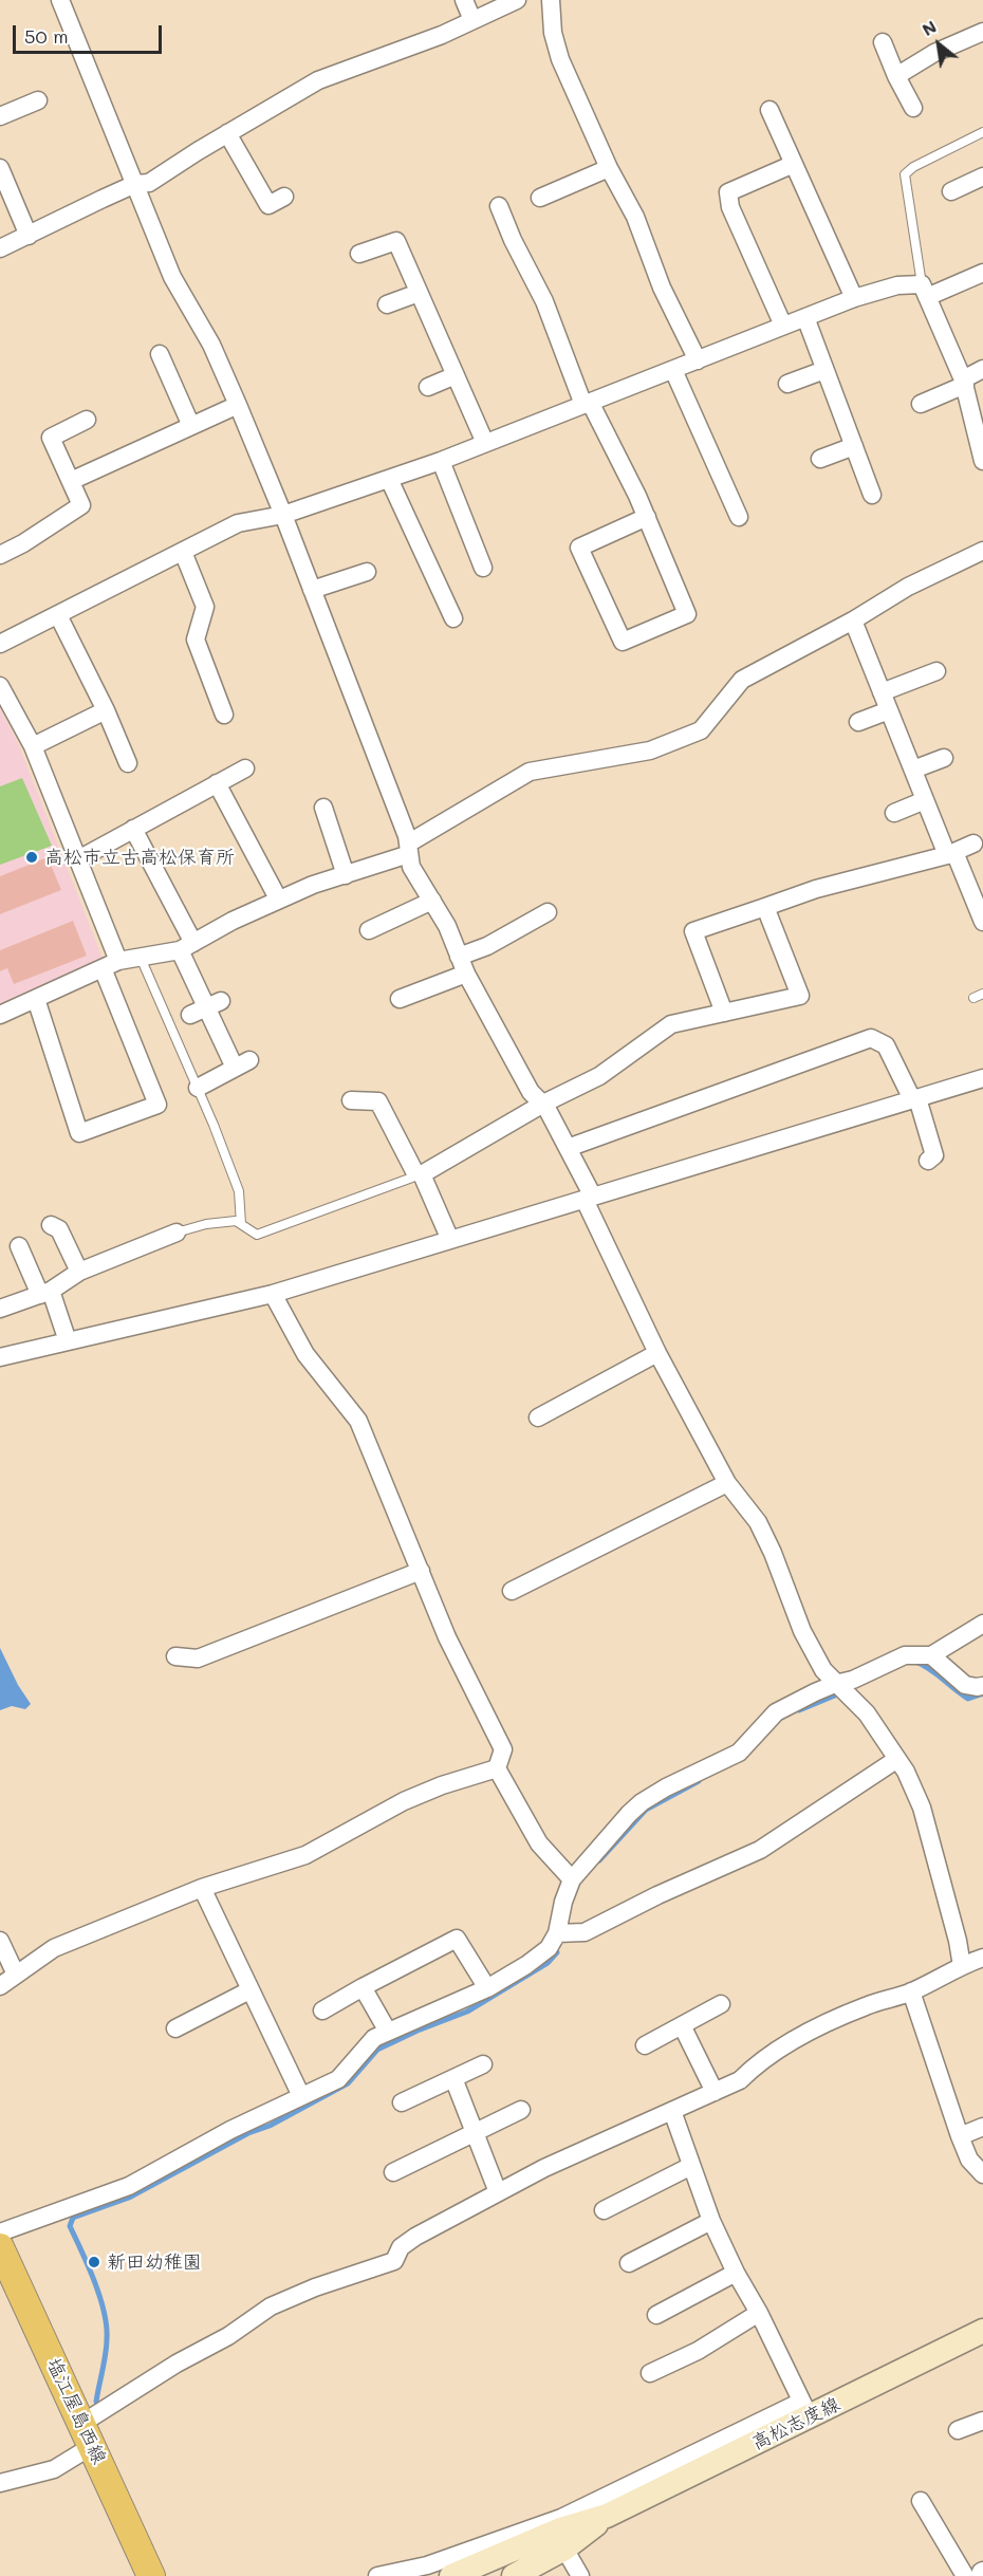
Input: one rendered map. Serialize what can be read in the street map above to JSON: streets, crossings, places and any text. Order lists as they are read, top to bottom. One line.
{"streets":{"main road":["塩江屋島西線","高松志度線"]},"places":["高松市立古高松保育所","新田幼稚園"],"scale_bar":"50 m","north":"top left"}
